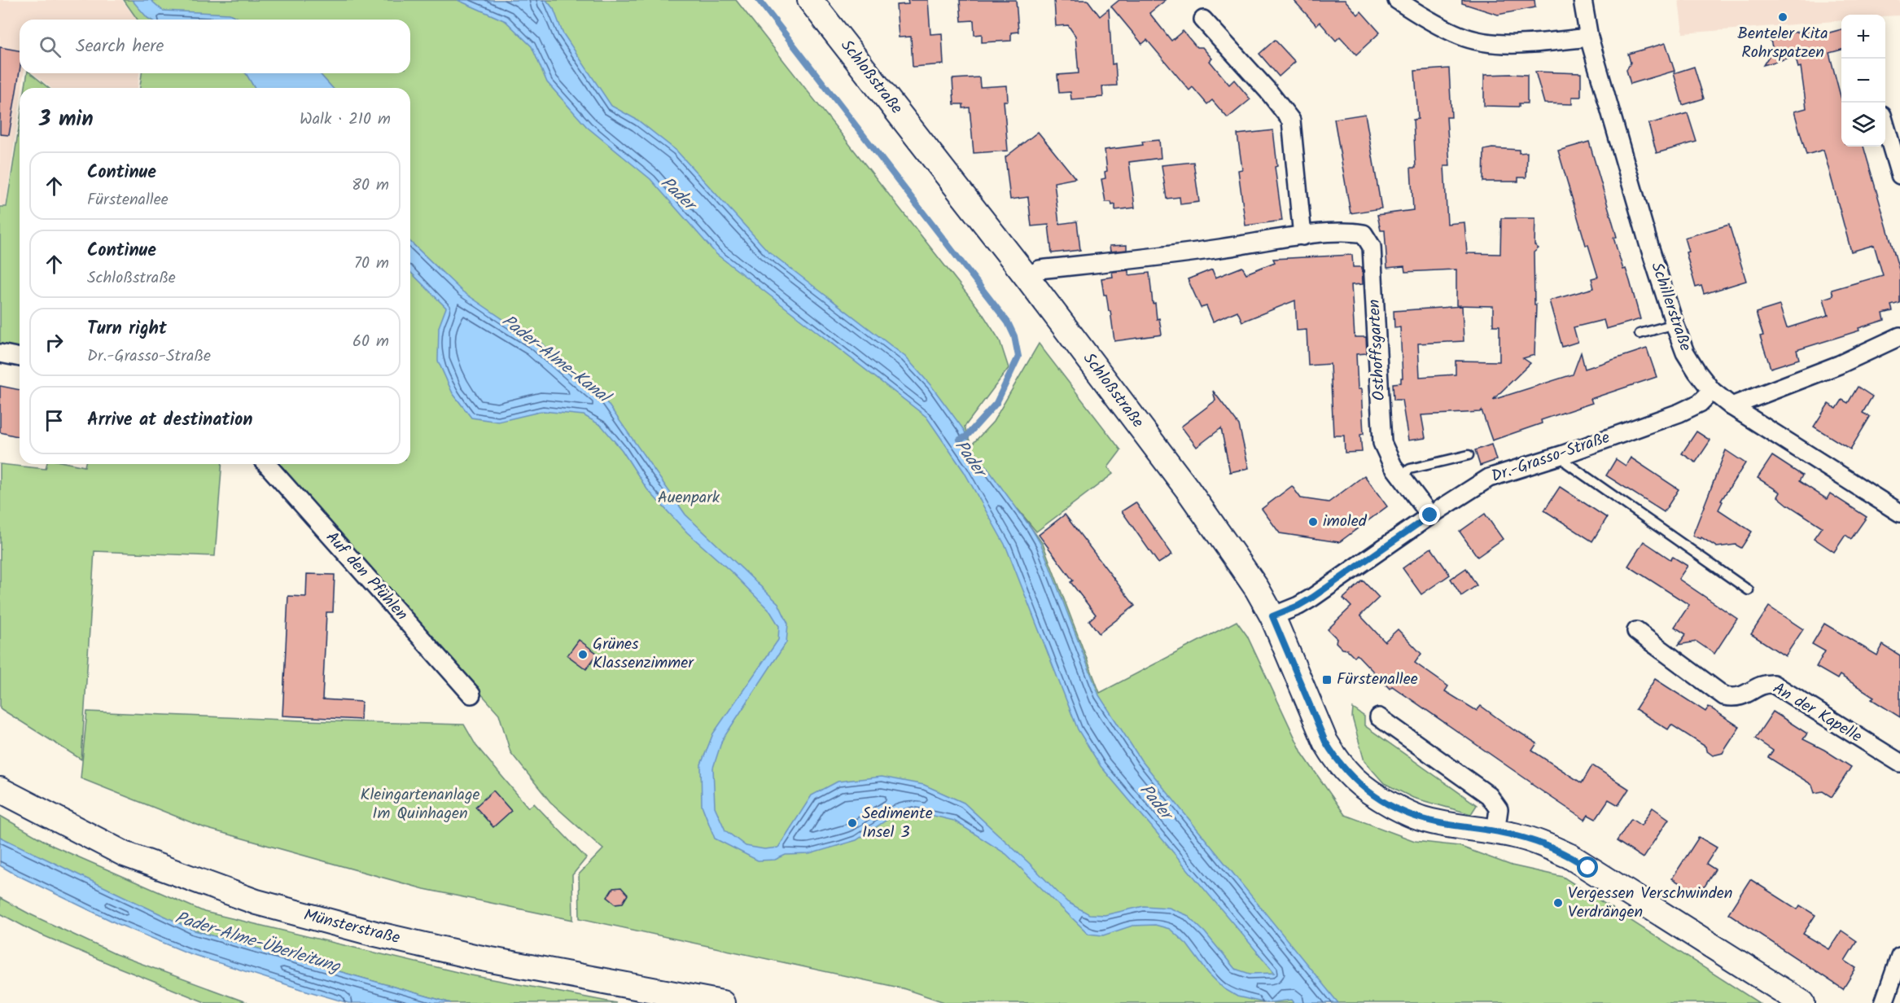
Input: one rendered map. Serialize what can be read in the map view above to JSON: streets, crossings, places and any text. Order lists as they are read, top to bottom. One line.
{"streets":{"street":["Schloßstraße","Schillerstraße","Osthoffsgarten","Dr.-Grasso-Straße","Auf den Pfühlen","An der Kapelle","Münsterstraße"]},"crossings":[["Schloßstraße","Osthoffsgarten"],["Schloßstraße","Dr.-Grasso-Straße"],["Schillerstraße","Dr.-Grasso-Straße"],["Osthoffsgarten","Dr.-Grasso-Straße"]],"water":["Pader","Pader-Alme-Kanal","Pader-Alme-Überleitung"],"parks":["Auenpark","Kleingartenanlage Im Quinhagen"],"places":{"other":["Benteler Kita Rohrspatzen","imoled","Grünes Klassenzimmer","Sedimente Insel 3","Vergessen Verschwinden Verdrängen"],"transit":["Fürstenallee"]},"page":{"map_buttons":["+","−"],"search":"Search here","heading":["3 min","Walk · 210 m"],"list":[["Continue","Fürstenallee","80 m"],["Continue","Schloßstraße","70 m"],["Turn right","Dr.-Grasso-Straße","60 m"],"Arrive at destination"]}}
